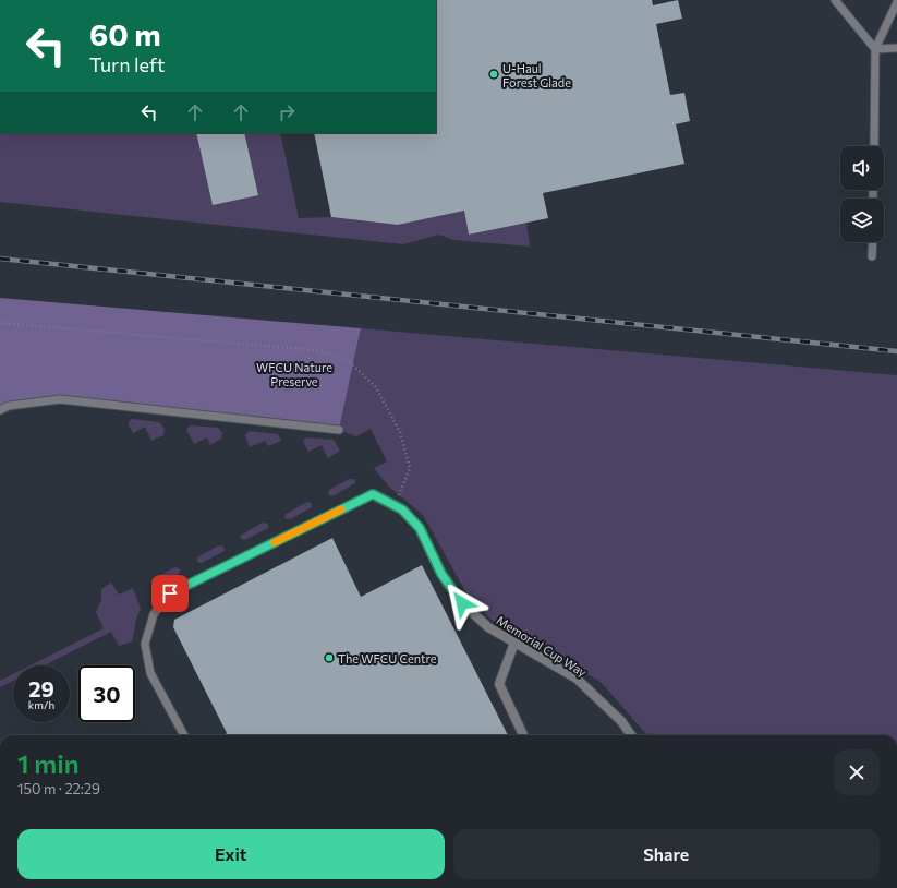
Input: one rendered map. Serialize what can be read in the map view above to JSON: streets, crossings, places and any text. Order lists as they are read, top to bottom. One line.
{"streets":{"street":["Memorial Cup Way"]},"parks":["WFCU Nature Preserve"],"places":["U-Haul Forest Glade","The WFCU Centre"],"page":{"turn":["60 m","Turn left"],"speed":"29 km/h","limit":"30","heading":["1 min","150 m · 22:29"],"buttons":["Exit","Share"]}}
